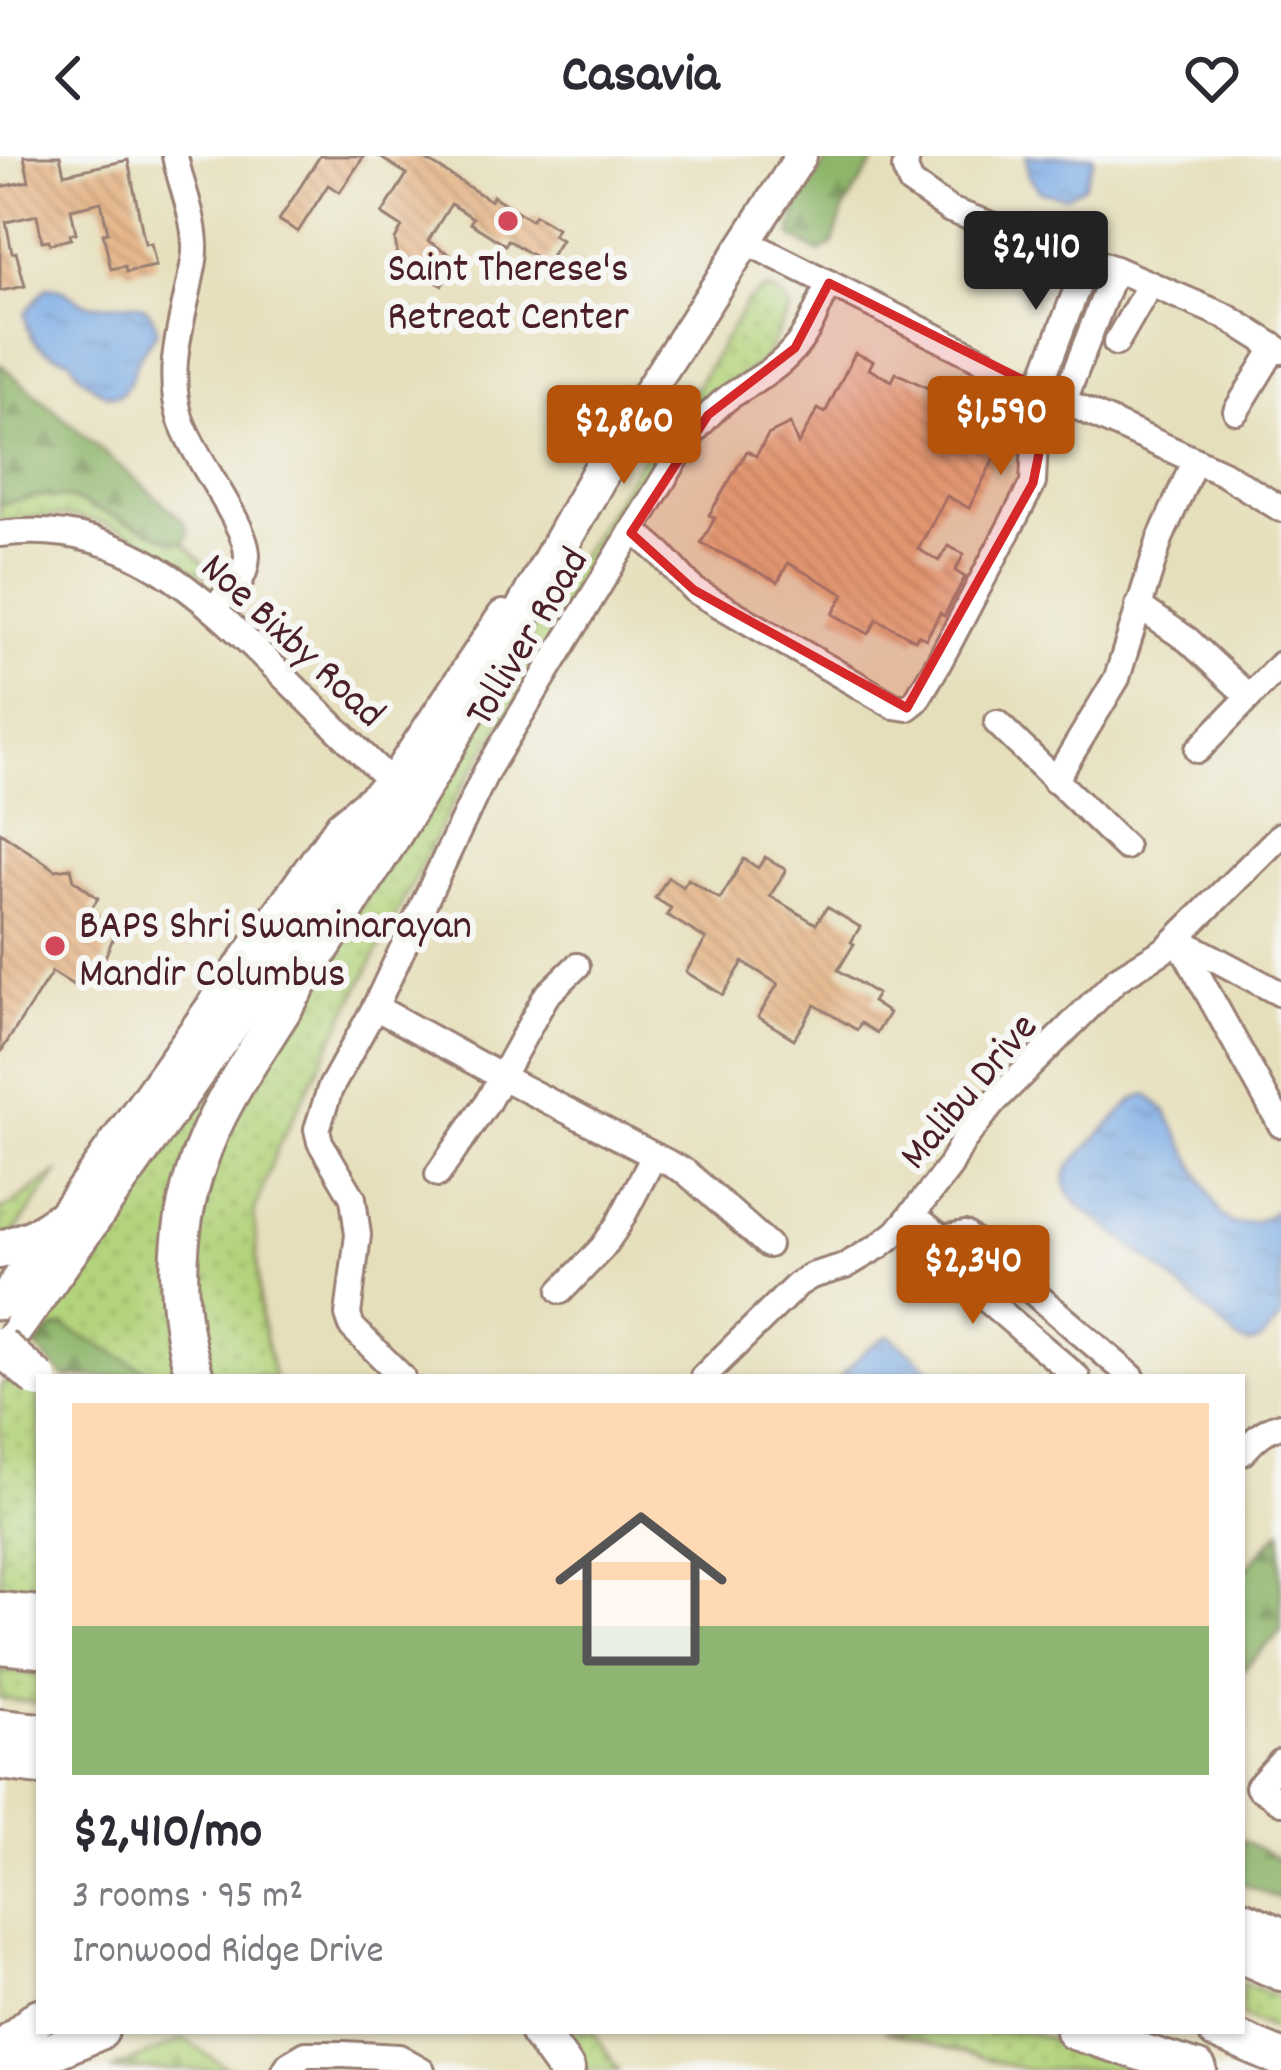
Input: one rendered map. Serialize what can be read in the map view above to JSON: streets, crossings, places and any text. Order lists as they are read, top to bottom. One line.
{"streets":{"street":["Tolliver Road","Noe Bixby Road","Malibu Drive"]},"places":["Saint Therese's Retreat Center","BAPS Shri Swaminarayan Mandir Columbus"],"page":{"header":"Casavia","price":["$2,410","$1,590","$2,860","$2,340"],"list":[{"name":"$2,410/mo","note":"3 rooms · 95 m² · Ironwood Ridge Drive"}]}}
